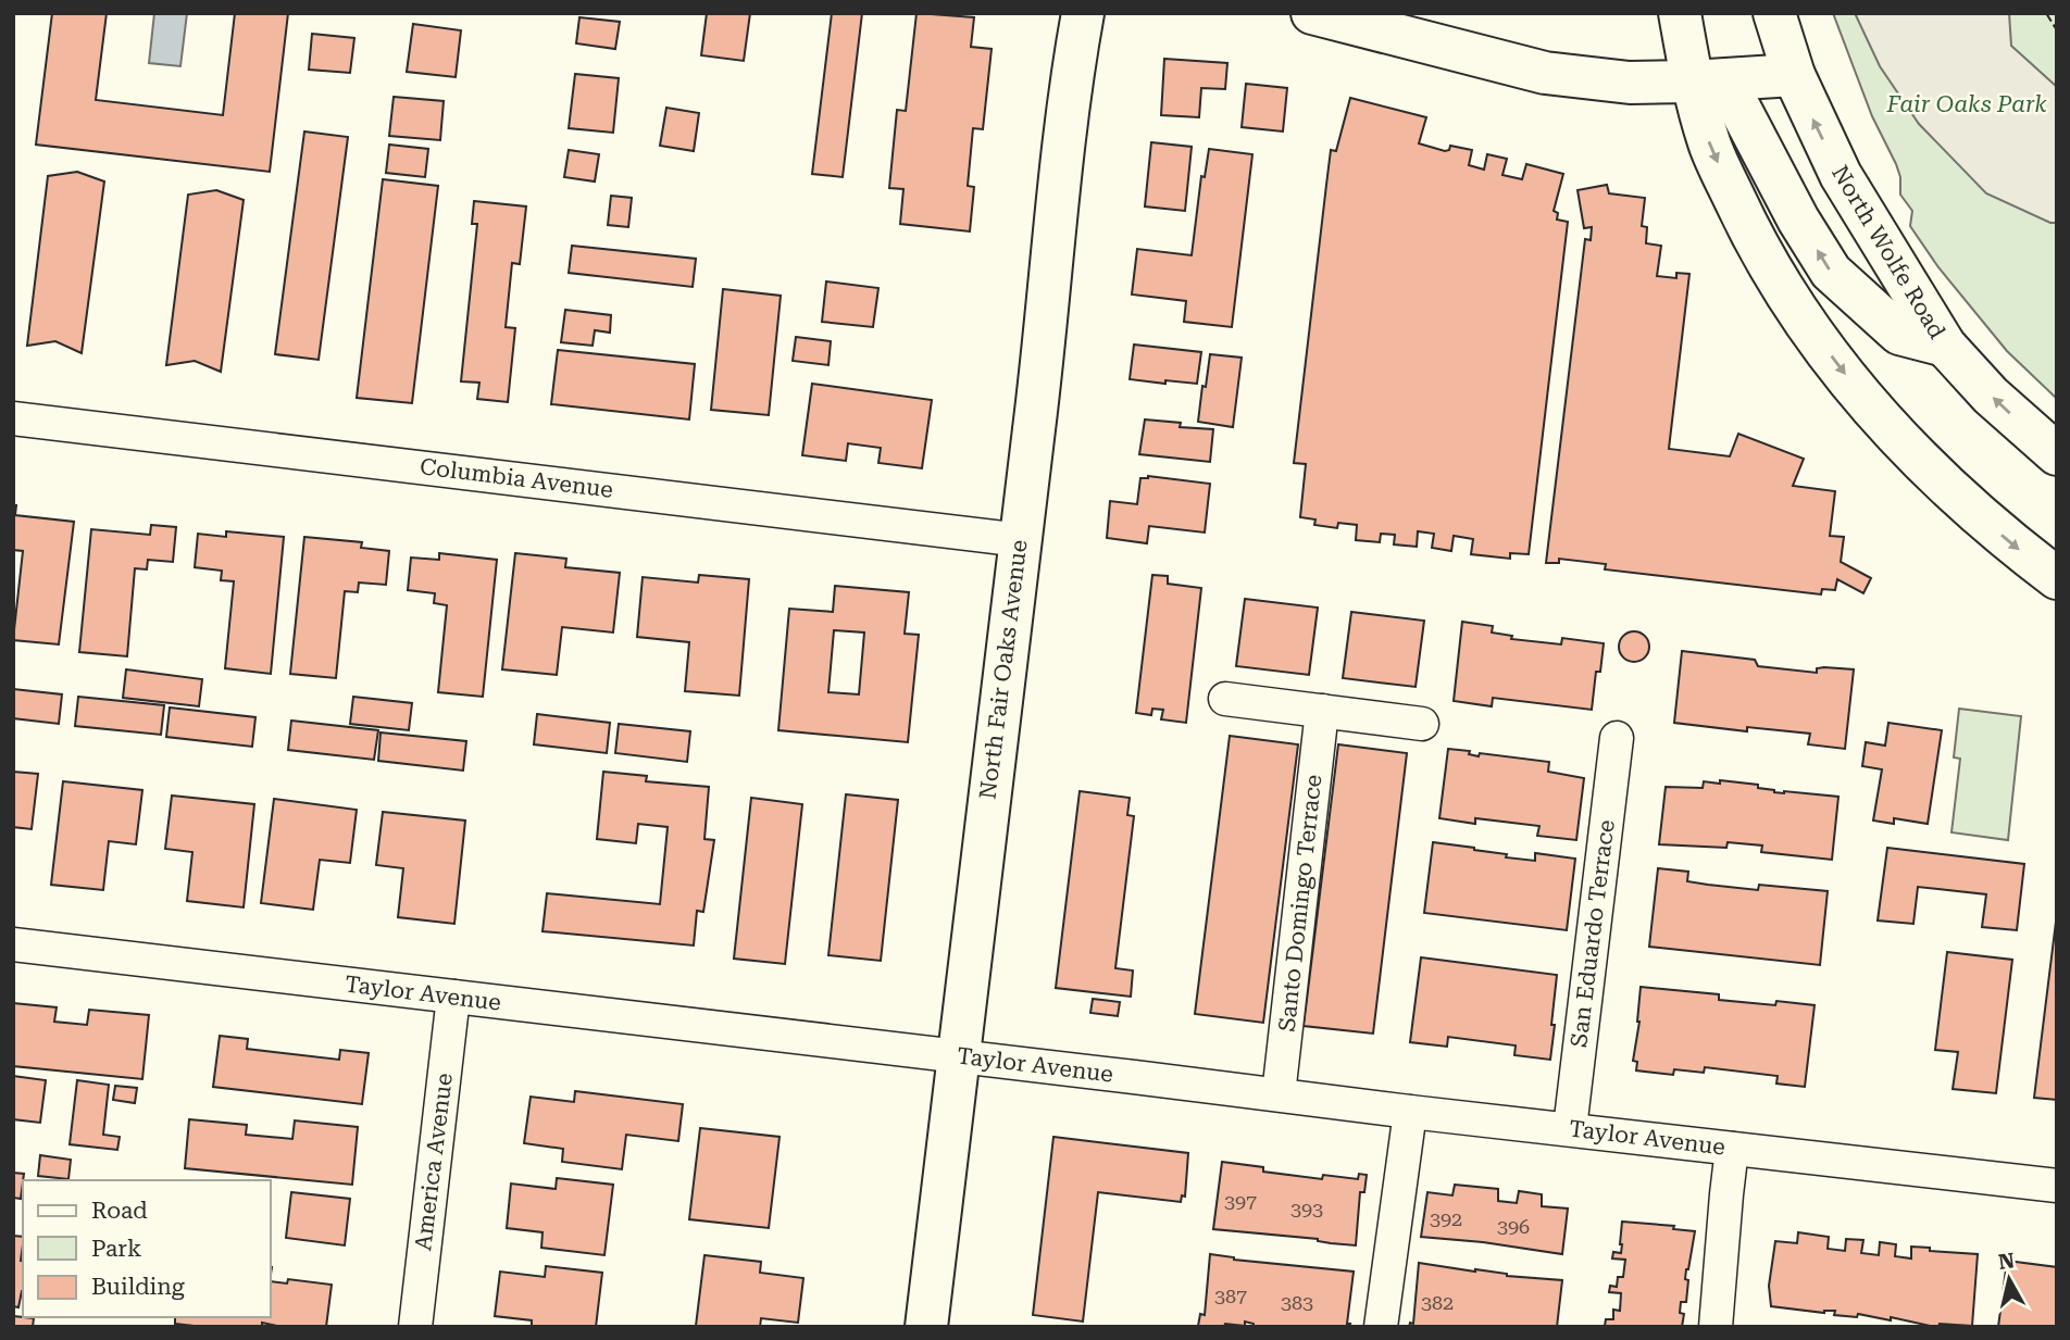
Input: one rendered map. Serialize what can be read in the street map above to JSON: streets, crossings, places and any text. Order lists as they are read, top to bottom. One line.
{"streets":{"main road":["North Wolfe Road","North Fair Oaks Avenue"],"street":["Columbia Avenue","Santo Domingo Terrace","San Eduardo Terrace","Taylor Avenue","America Avenue"]},"crossings":[["Columbia Avenue","North Fair Oaks Avenue"],["North Fair Oaks Avenue","Taylor Avenue"],["Santo Domingo Terrace","Taylor Avenue"],["San Eduardo Terrace","Taylor Avenue"],["Taylor Avenue","America Avenue"]],"parks":["Fair Oaks Park"],"house_numbers":["397","393","392","396","387","383","382"],"legend":["Road","Park","Building"],"north":"top"}
